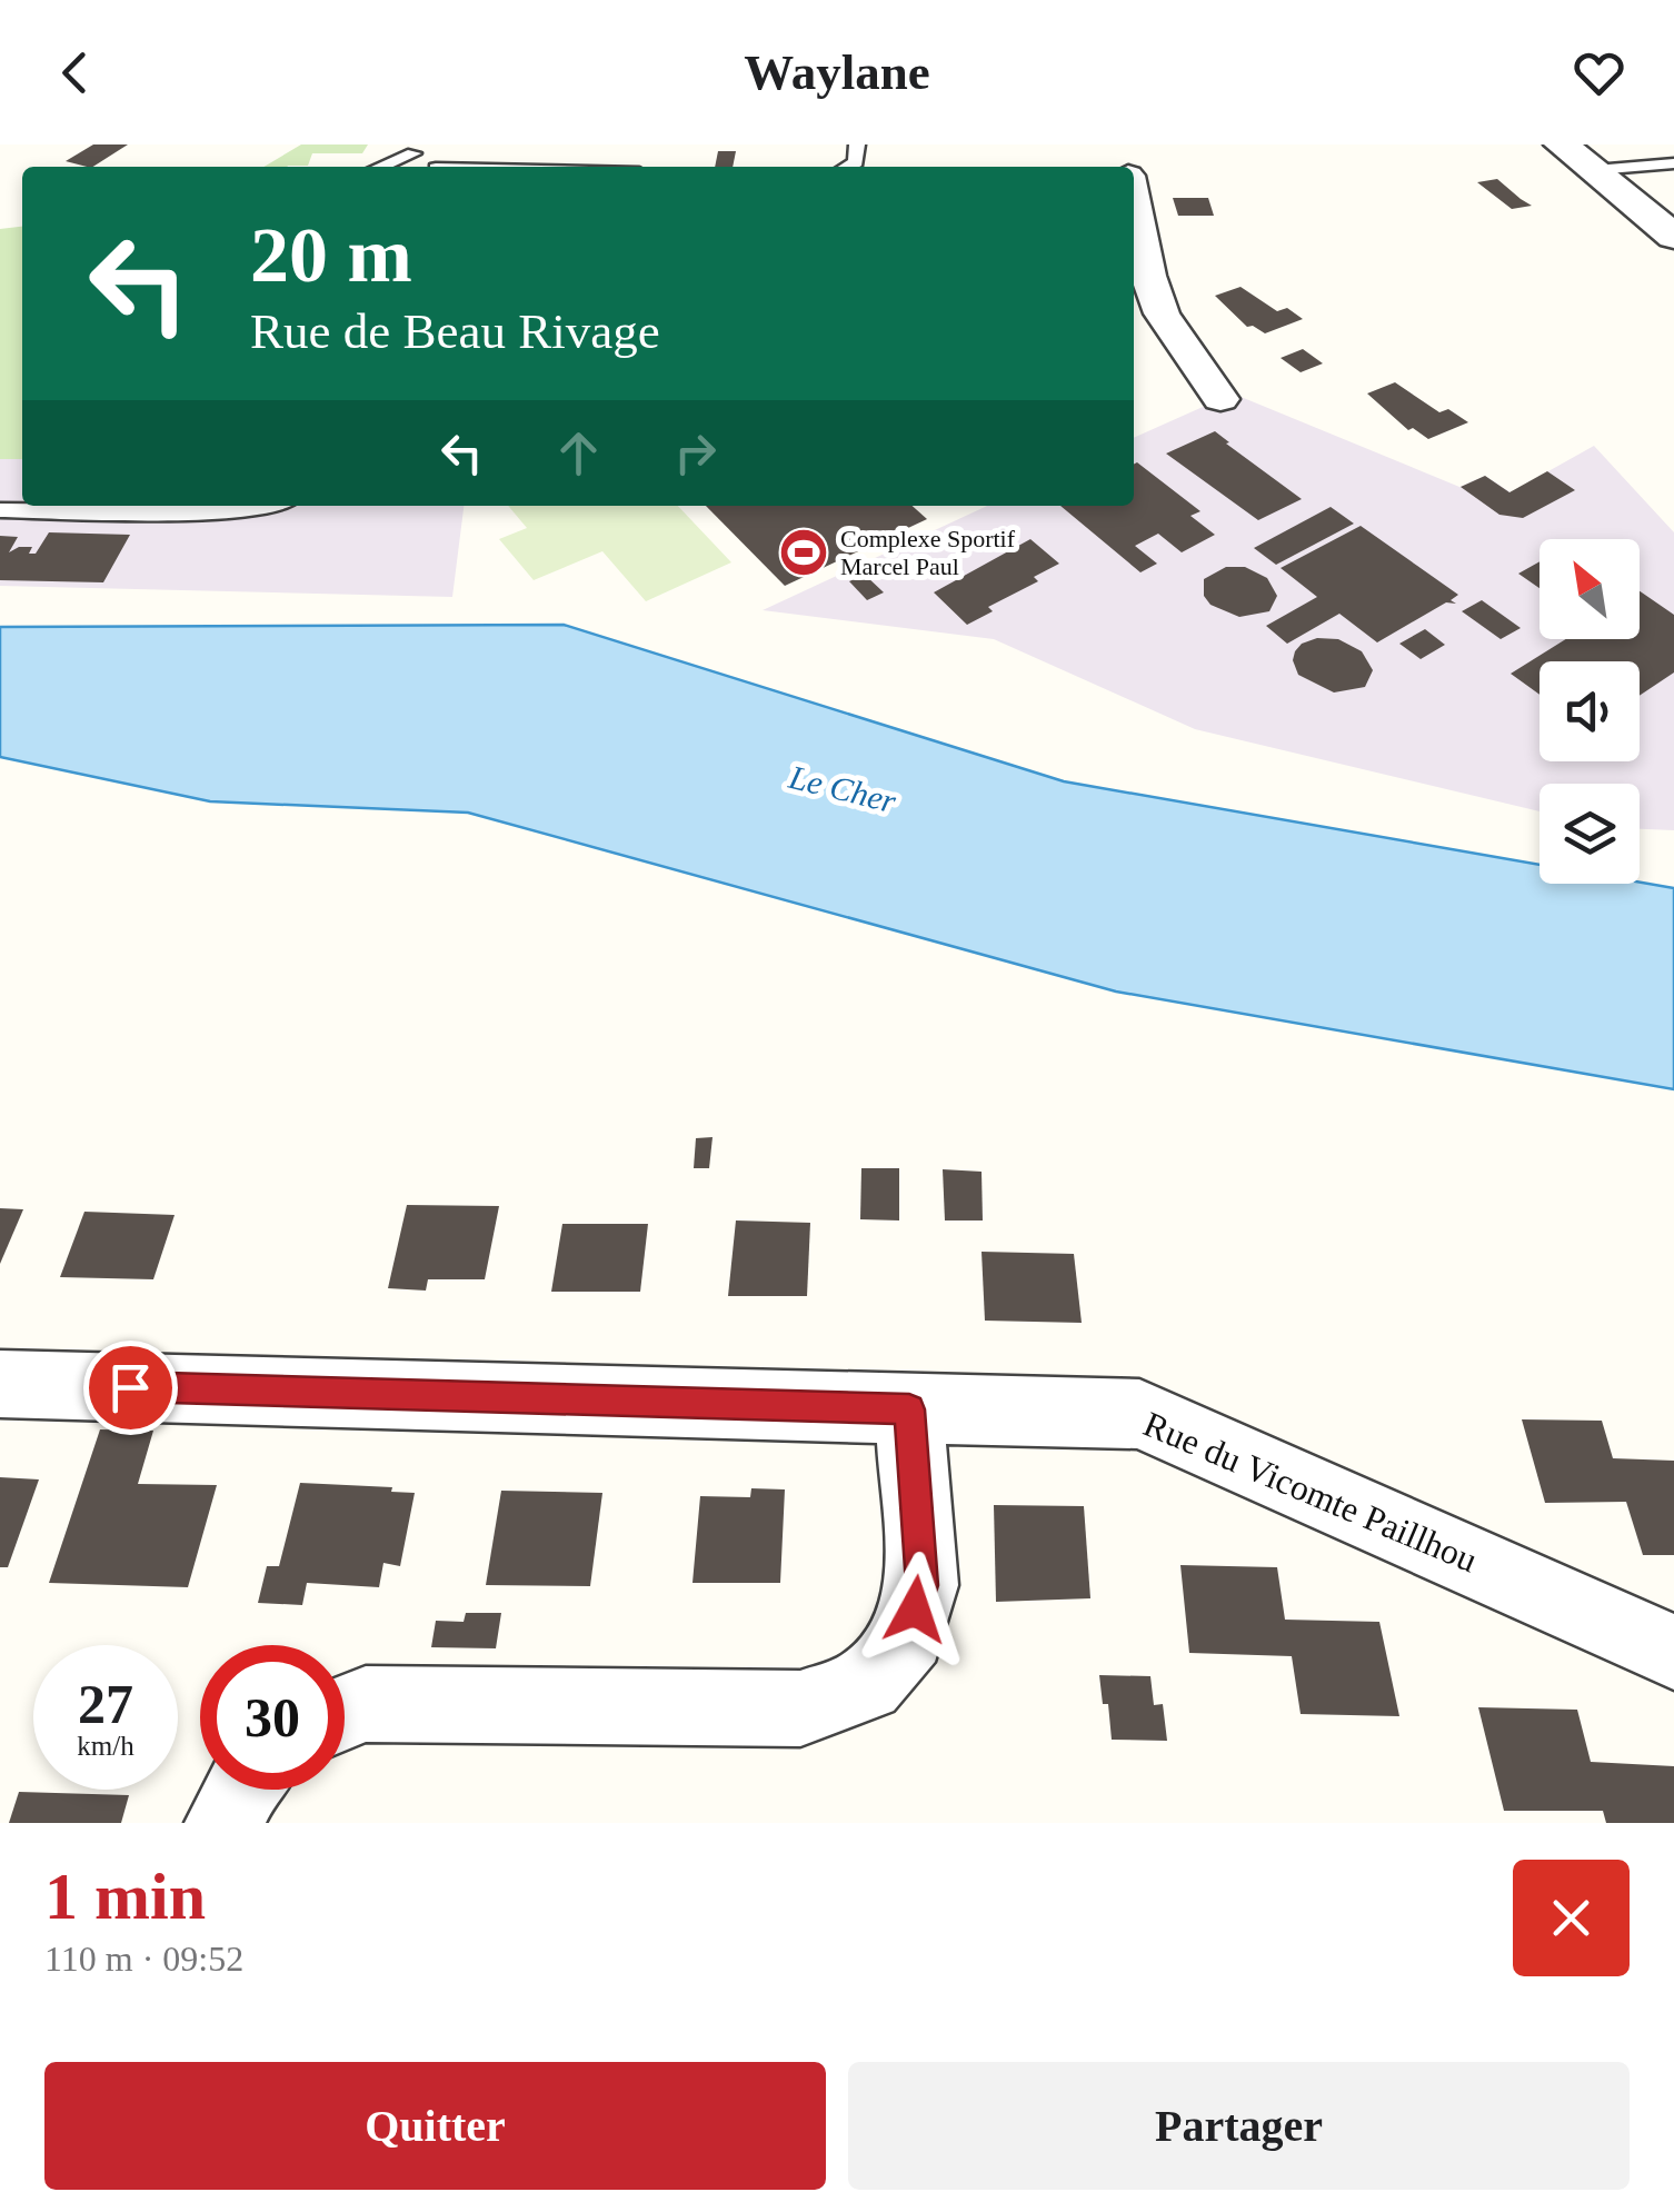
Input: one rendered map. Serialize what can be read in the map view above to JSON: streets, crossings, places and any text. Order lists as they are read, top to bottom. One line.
{"streets":{"street":["Rue du Vicomte Paillhou"]},"water":["Le Cher"],"places":{"sports":["Complexe Sportif Marcel Paul"]},"north":"top left","page":{"header":"Waylane","turn":["20 m","Rue de Beau Rivage"],"speed":"27 km/h","limit":"30","heading":["1 min","110 m · 09:52"],"buttons":["Quitter","Partager"]}}
